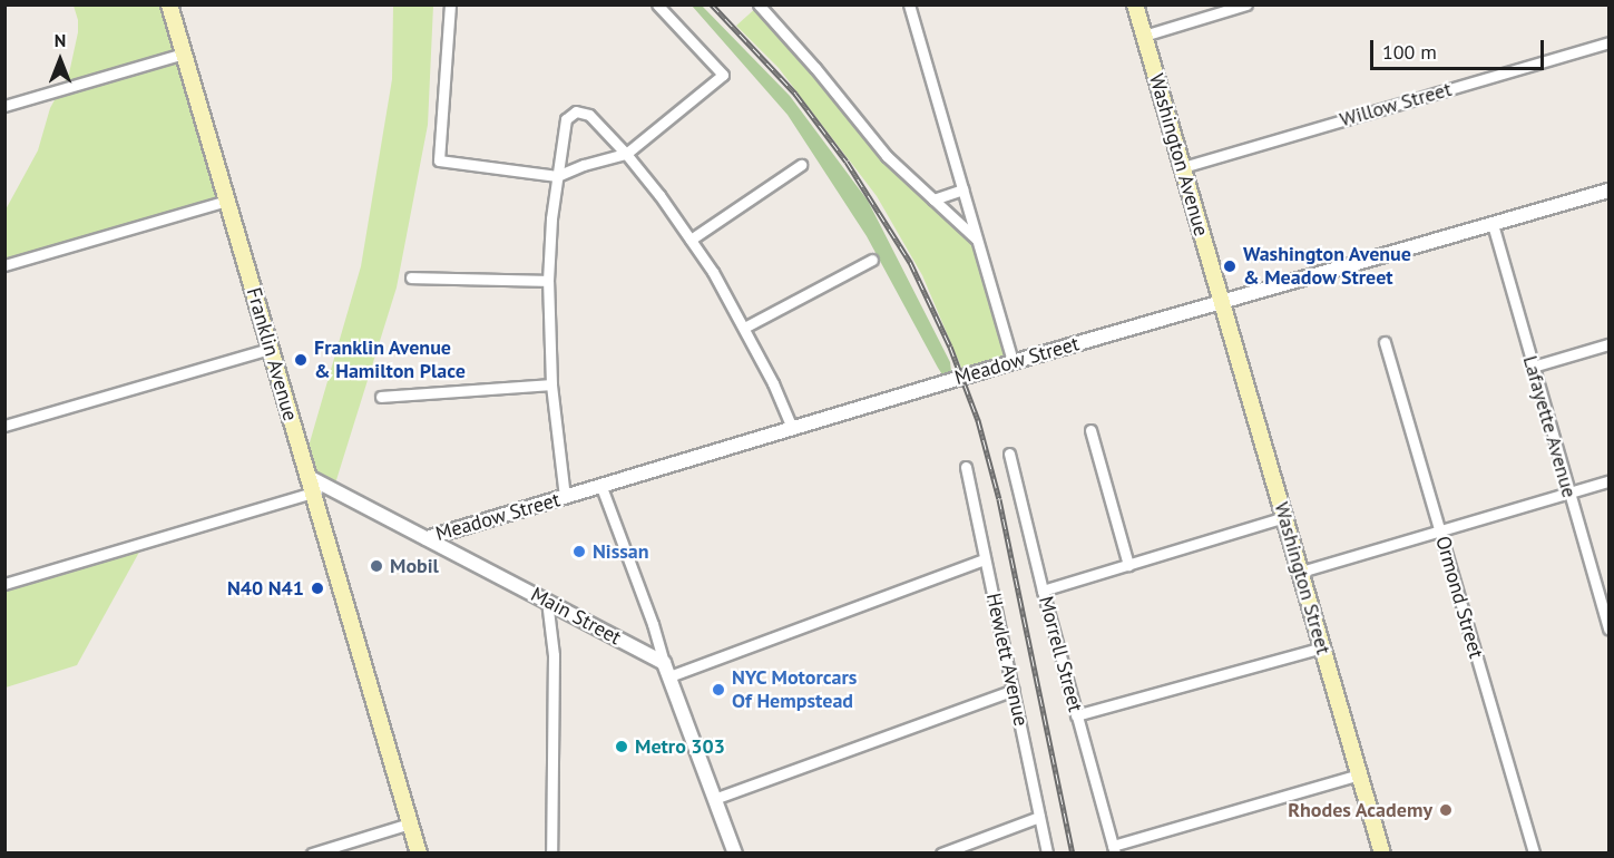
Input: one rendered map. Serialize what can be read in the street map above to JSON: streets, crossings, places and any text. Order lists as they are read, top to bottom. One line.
{"streets":{"main road":["Washington Avenue","Franklin Avenue","Washington Street"],"street":["Willow Street","Meadow Street","Lafayette Avenue","Ormond Street","Main Street","Morrell Street","Hewlett Avenue"]},"crossings":[["Willow Street","Washington Avenue"],["Washington Avenue","Meadow Street"],["Washington Avenue","Washington Street"],["Franklin Avenue","Main Street"],["Meadow Street","Lafayette Avenue"],["Meadow Street","Washington Street"],["Meadow Street","Main Street"]],"places":["Washington Avenue & Meadow Street","Franklin Avenue & Hamilton Place","Nissan","Mobil","N40 N41","NYC Motorcars Of Hempstead","Metro 303","Rhodes Academy"],"scale_bar":"100 m","north":"top"}
